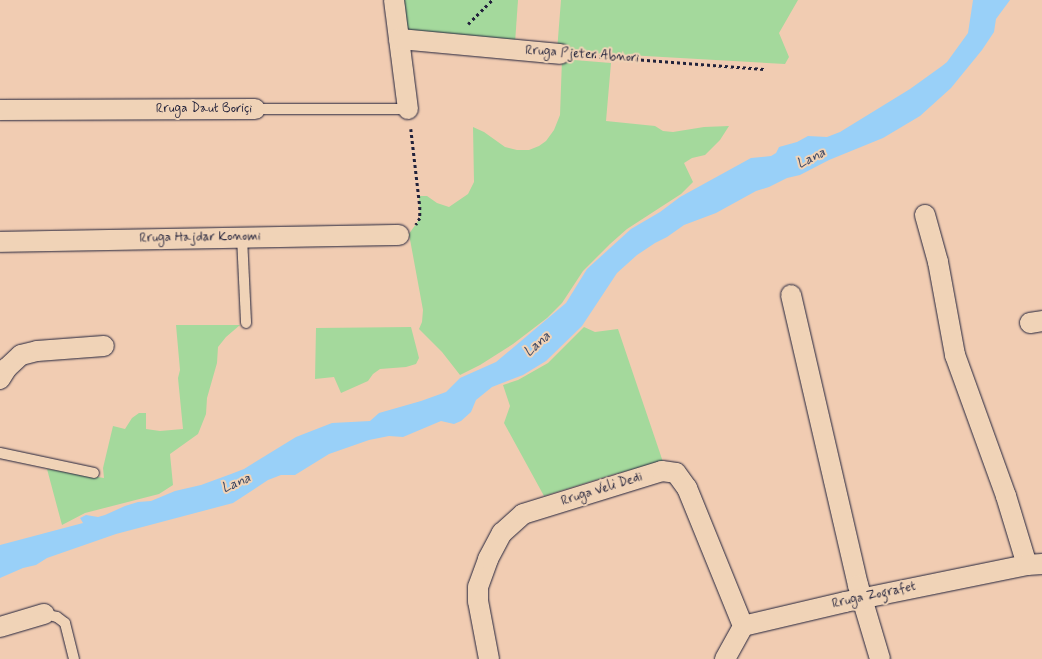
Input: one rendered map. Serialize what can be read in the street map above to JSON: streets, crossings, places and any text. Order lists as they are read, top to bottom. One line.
{"streets":{"street":["Rruga Pjeter Abnori","Rruga Daut Boriçi","Rruga Hajdar Konomi","Rruga Veli Dedi","Rruga Zografet"]},"crossings":[["Rruga Veli Dedi","Rruga Zografet"]],"water":["Lana"]}
